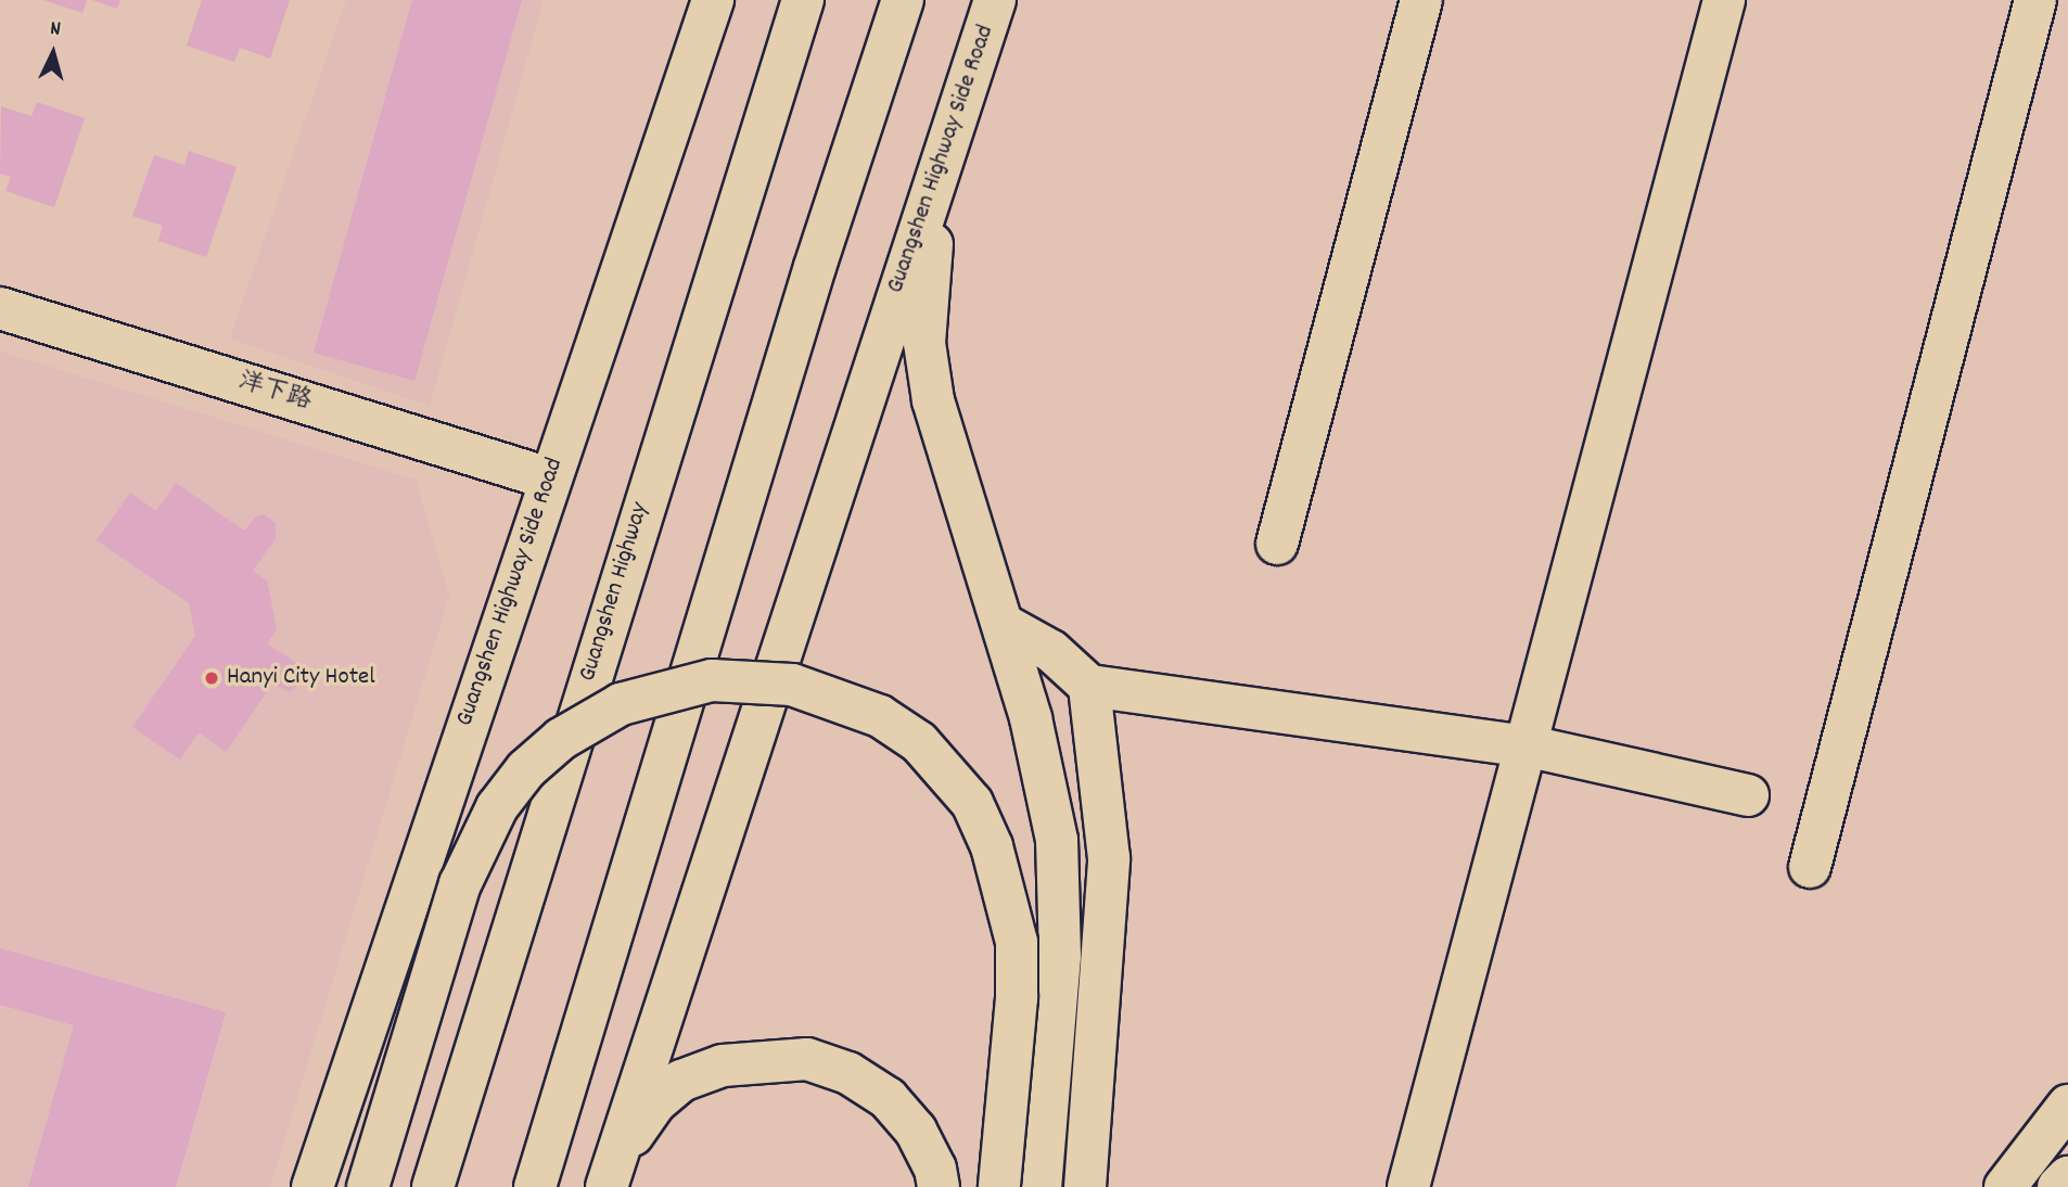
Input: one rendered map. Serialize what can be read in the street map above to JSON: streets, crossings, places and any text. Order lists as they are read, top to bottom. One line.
{"streets":{"main road":["Guangshen Highway Side Road","洋下路","Guangshen Highway"]},"crossings":[["Guangshen Highway Side Road","洋下路"]],"places":["Hanyi City Hotel"],"north":"top"}
